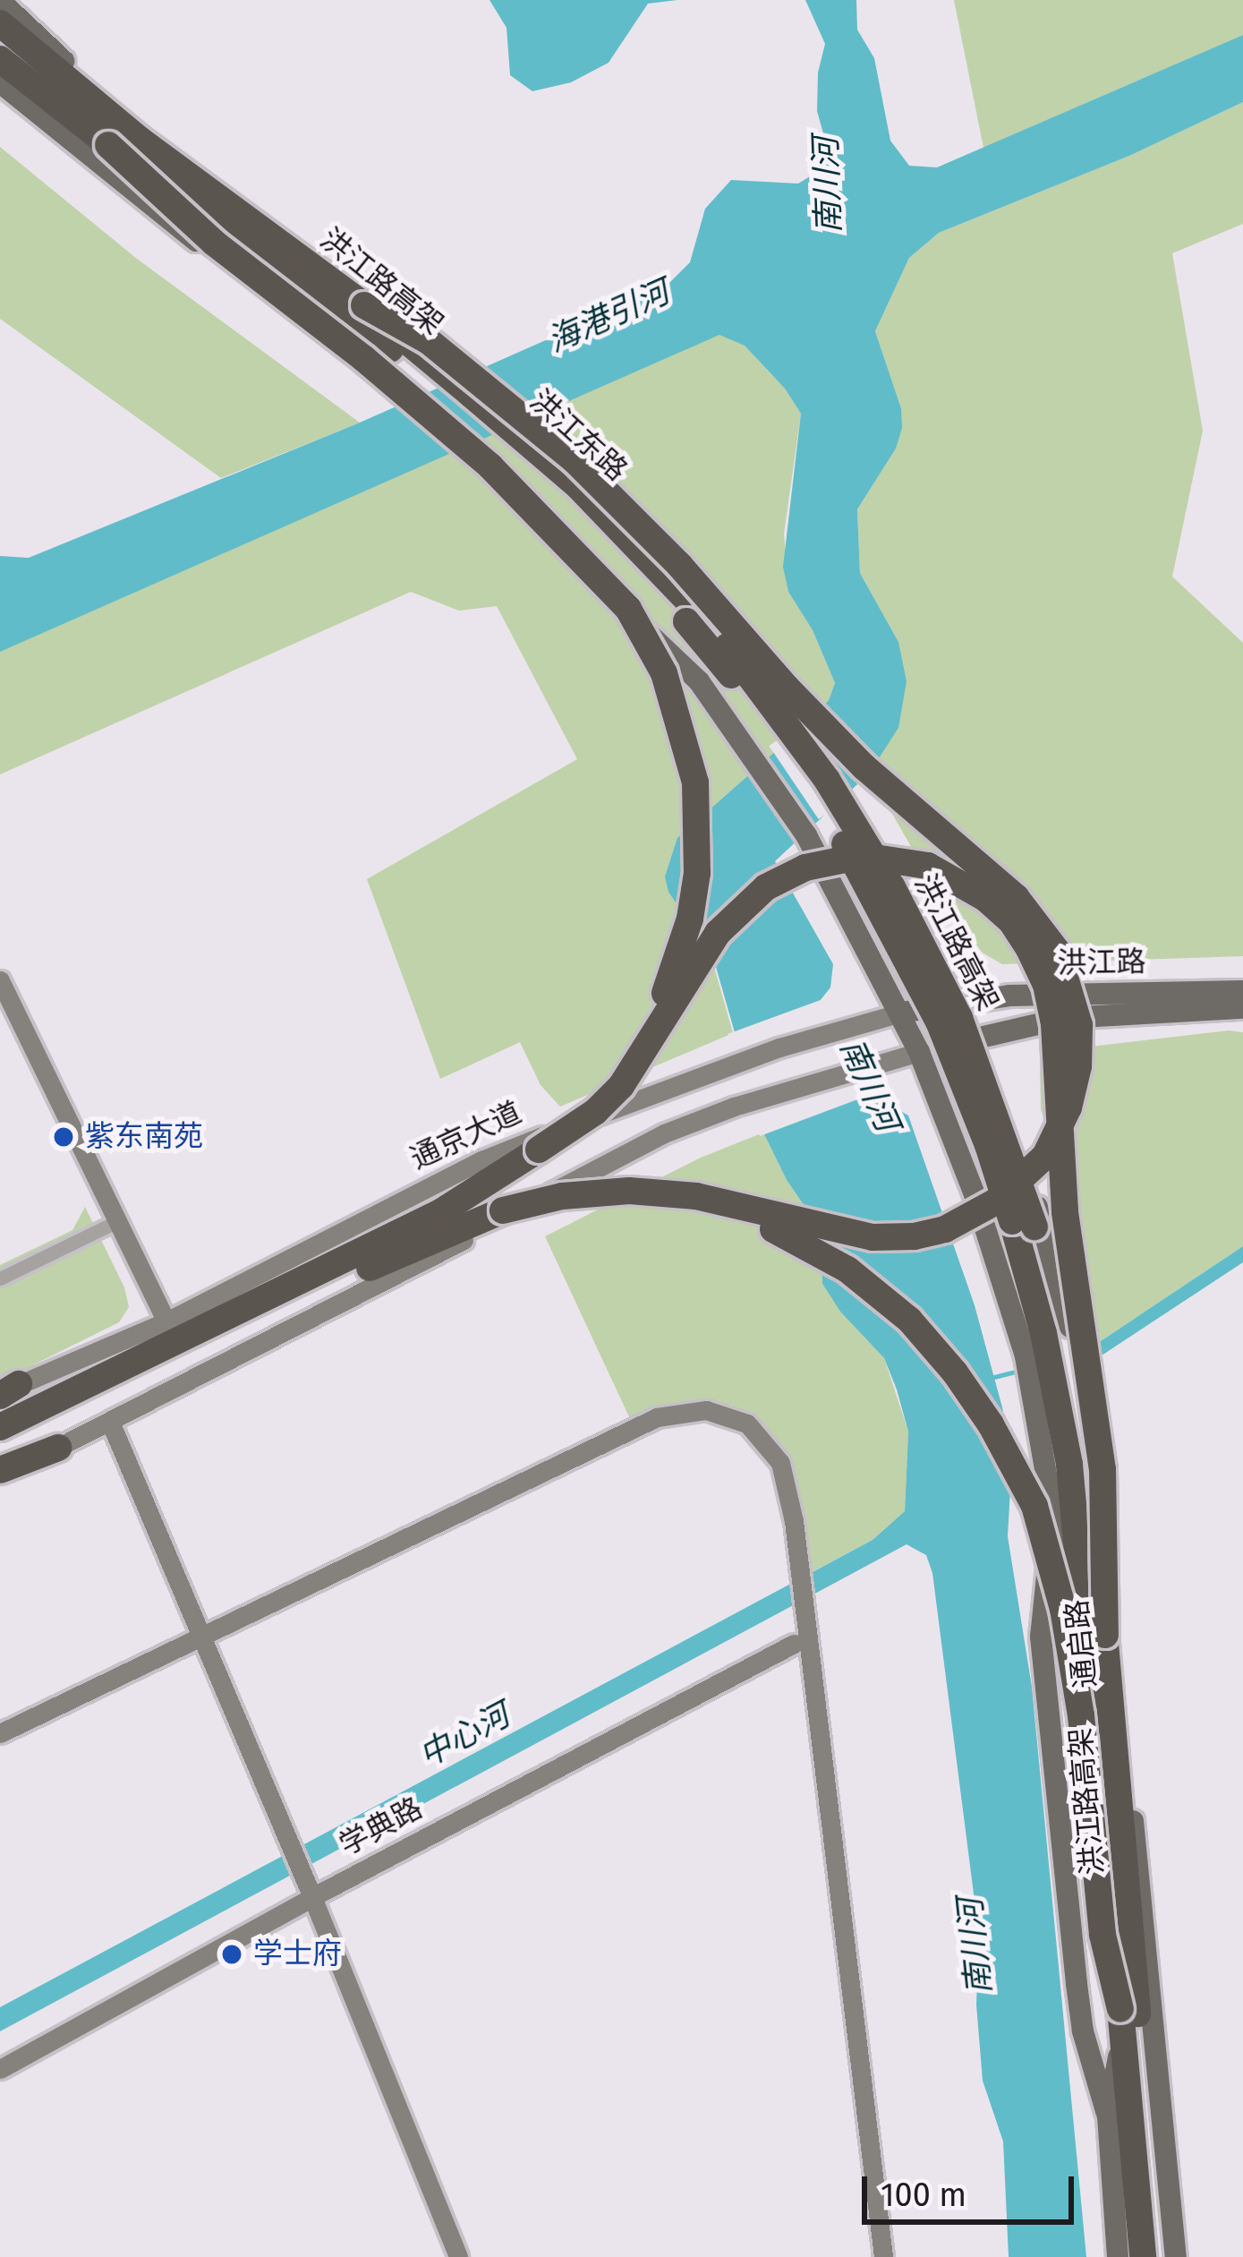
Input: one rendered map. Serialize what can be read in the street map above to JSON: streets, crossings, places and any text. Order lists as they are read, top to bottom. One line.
{"streets":{"highway":["洪江路高架","通京大道"],"main road":["洪江东路","洪江路","通启路"],"street":["学典路"]},"crossings":[["洪江东路","洪江路"],["洪江东路","通京大道"],["洪江东路","通启路"],["洪江路","通京大道"],["洪江路","通启路"]],"water":["南川河","海港引河","中心河"],"places":["紫东南苑","学士府"],"scale_bar":"100 m"}
